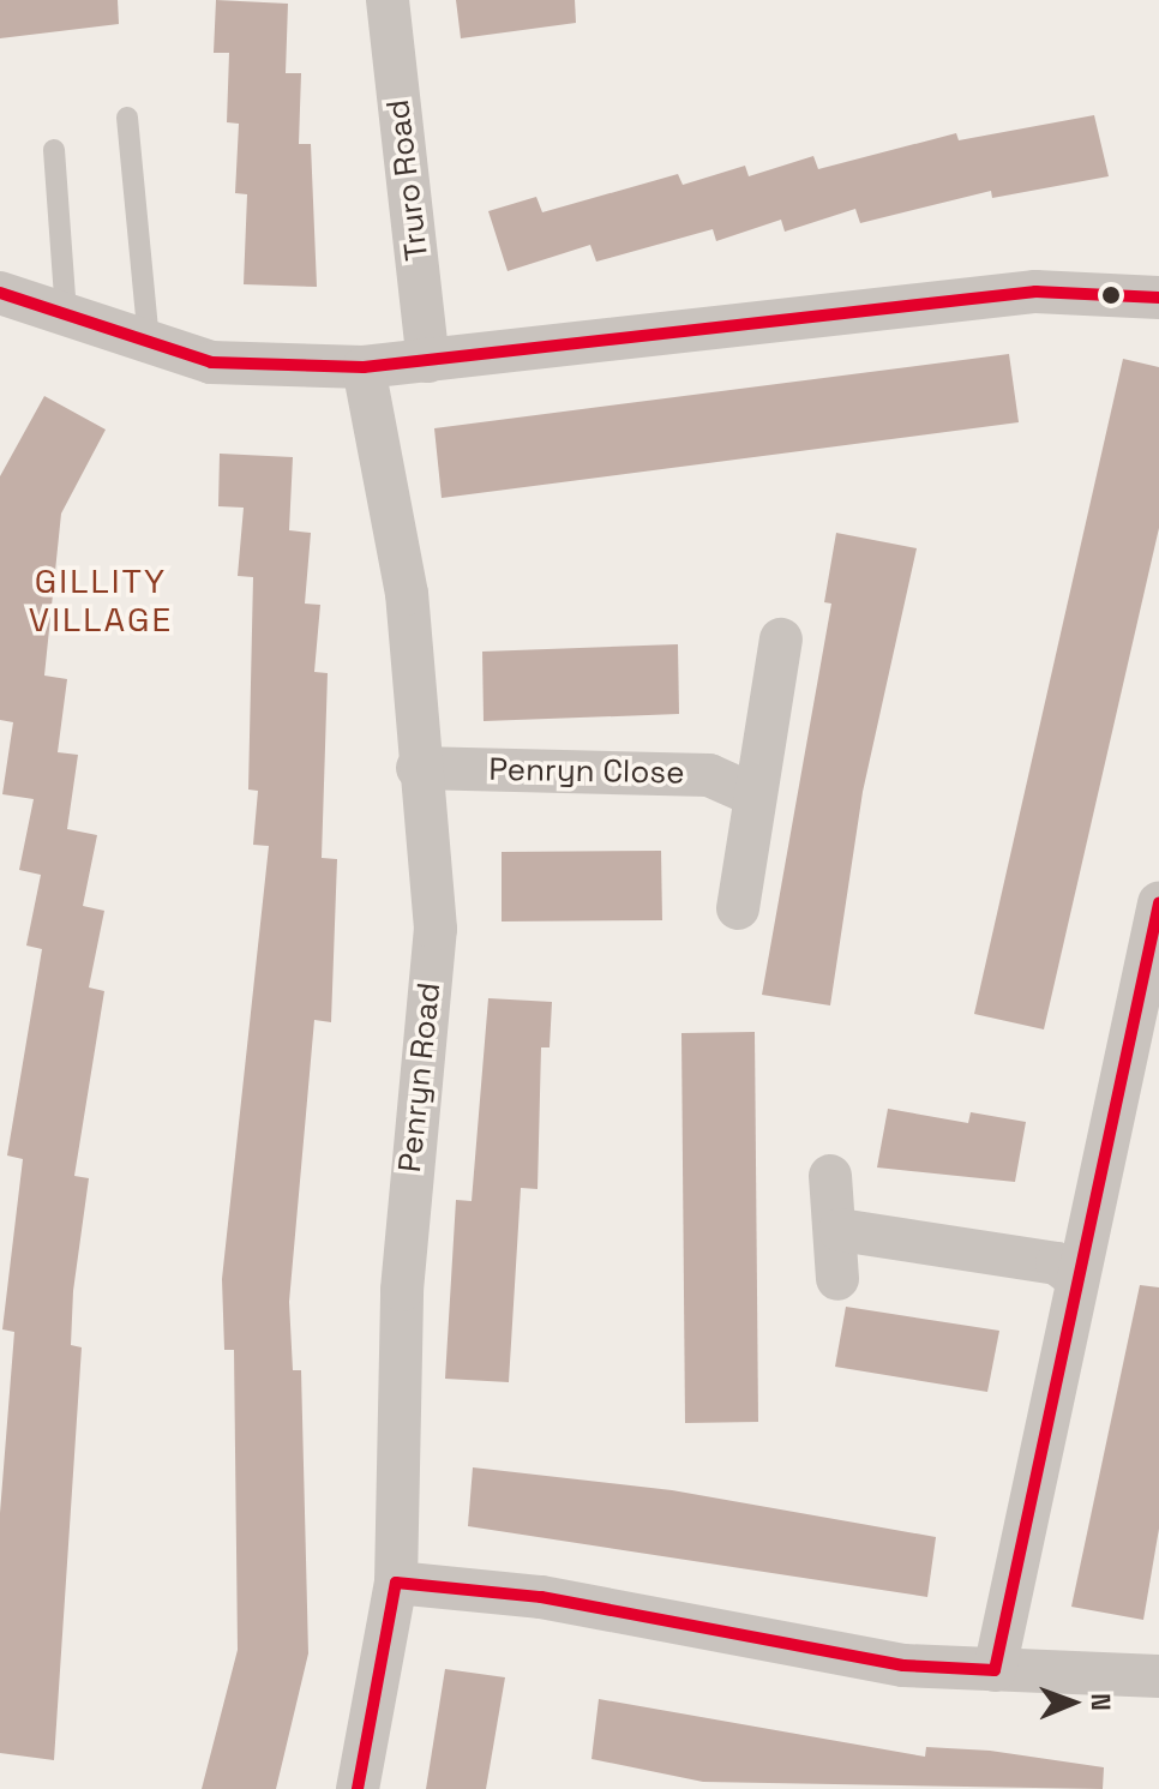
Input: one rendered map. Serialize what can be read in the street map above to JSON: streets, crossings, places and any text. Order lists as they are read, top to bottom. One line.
{"streets":{"street":["Truro Road","Penryn Close","Penryn Road"]},"crossings":[["Penryn Close","Penryn Road"]],"districts":["GILLITY VILLAGE"],"north":"right"}
